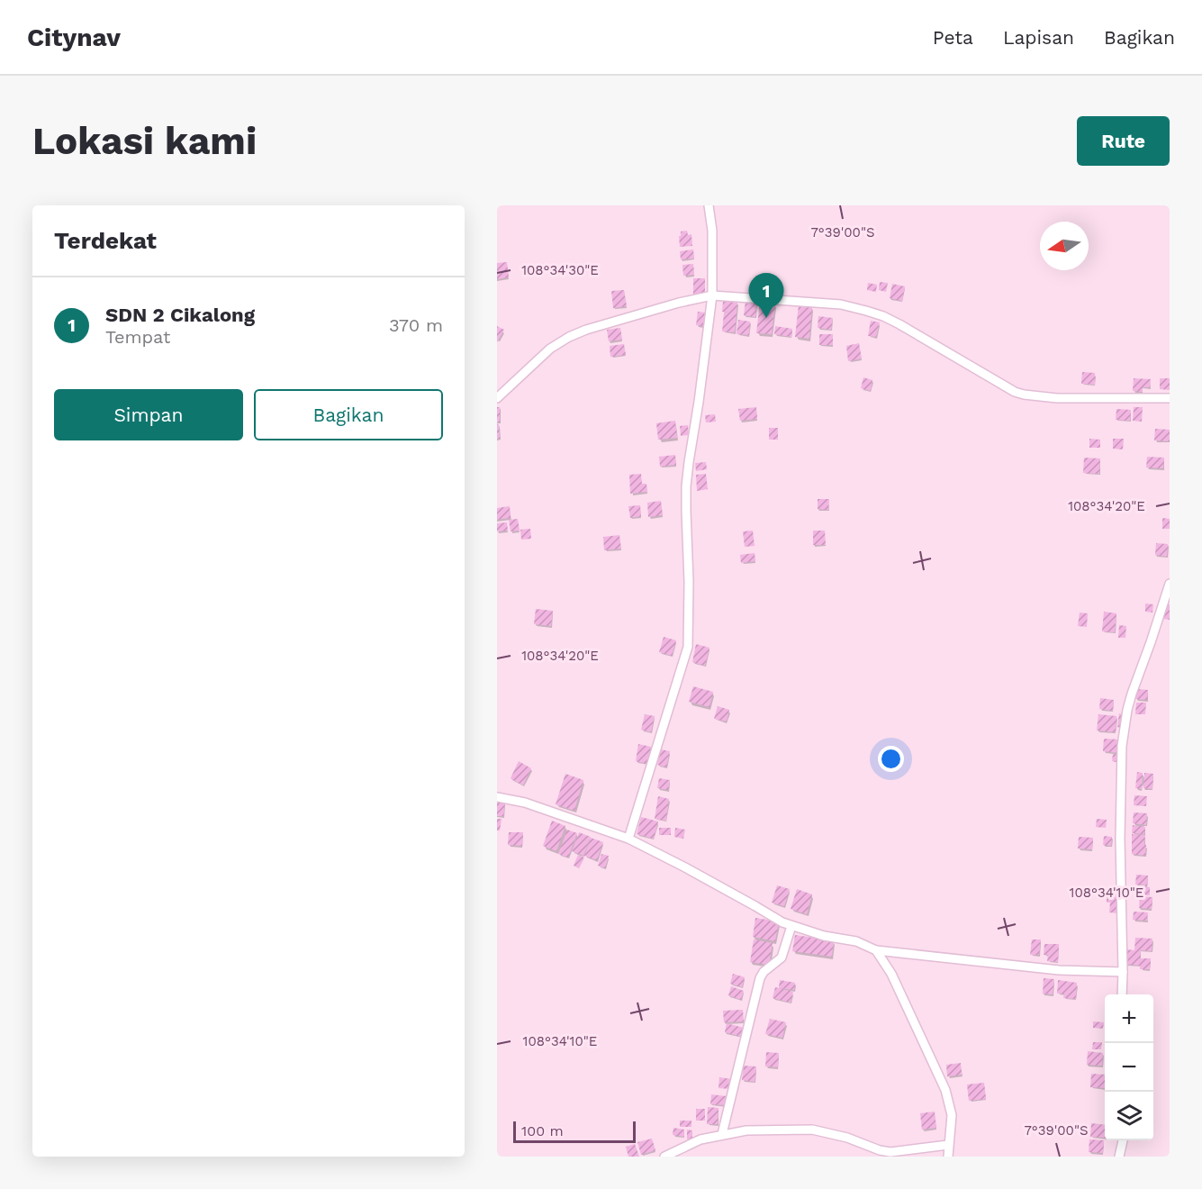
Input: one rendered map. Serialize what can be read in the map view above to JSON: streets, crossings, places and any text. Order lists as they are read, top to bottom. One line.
{"scale_bar":"100 m","north":"left","page":{"header":"Citynav","nav":["Peta","Lapisan","Bagikan"],"buttons":["Rute",["Simpan","Bagikan"]],"title":"Lokasi kami","heading":"Terdekat","pins":"1","list":[{"mark":"1","name":"SDN 2 Cikalong","note":"Tempat","value":"370 m"}],"map_buttons":["+","−"],"scale":"100 m"},"coordinates":["7°39'00\"S","108°34'30\"E","108°34'20\"E","108°34'10\"E"]}
